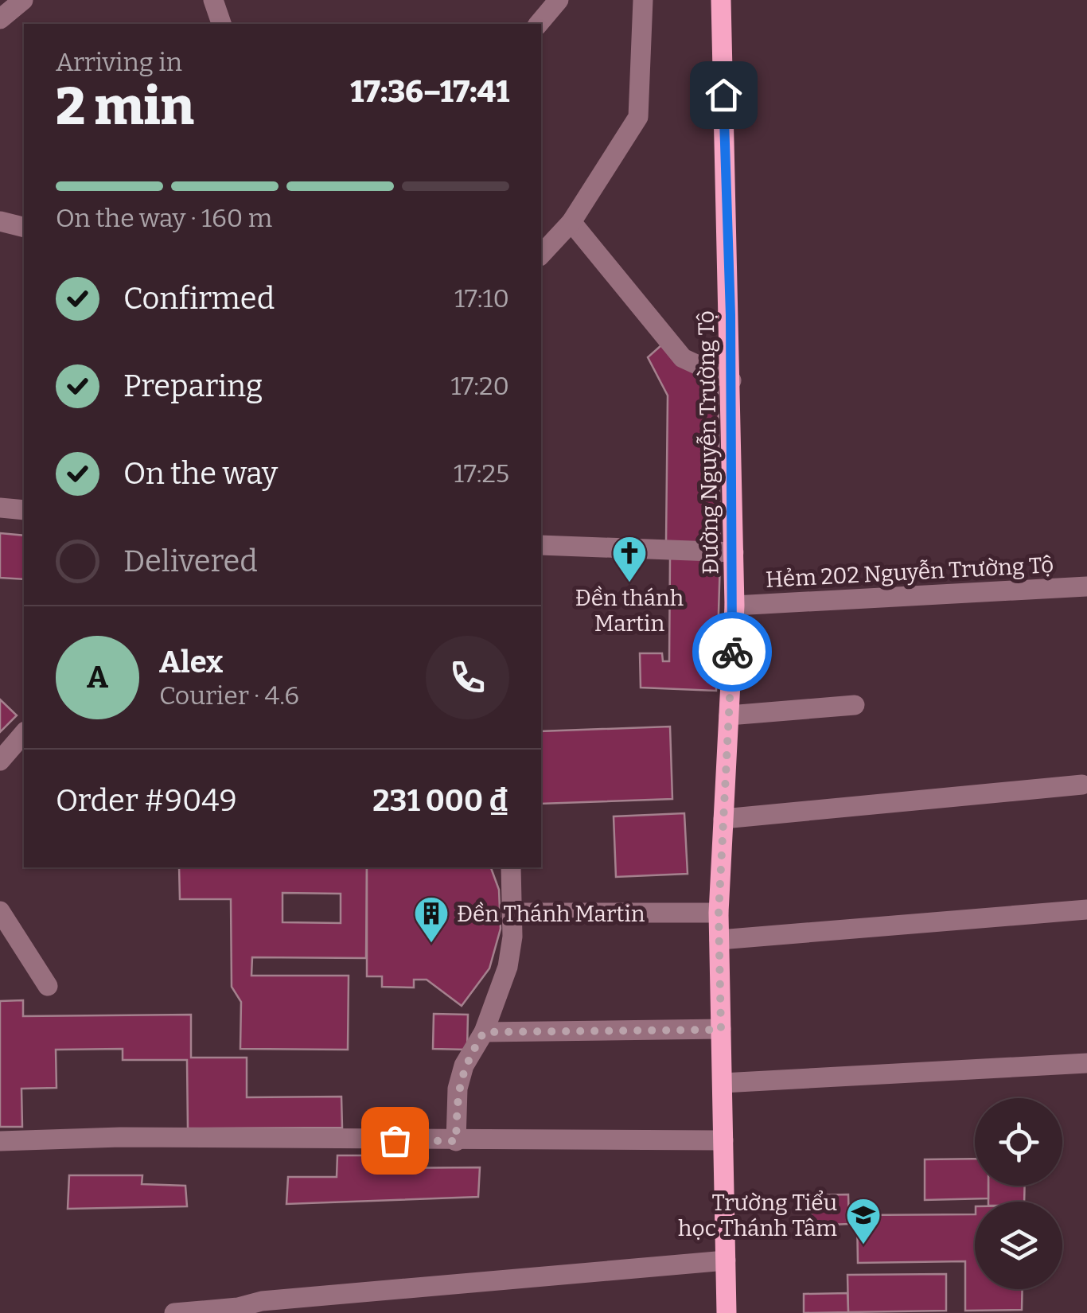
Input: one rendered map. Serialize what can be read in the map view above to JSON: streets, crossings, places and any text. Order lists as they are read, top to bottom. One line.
{"streets":{"main road":["Đường Nguyễn Trường Tộ"],"street":["Hẻm 202 Nguyễn Trường Tộ"]},"crossings":[["Đường Nguyễn Trường Tộ","Hẻm 202 Nguyễn Trường Tộ"]],"places":{"church":["Đền thánh Martin"],"building":["Đền Thánh Martin"],"school or university":["Trường Tiểu học Thánh Tâm"]},"page":{"heading":["2 min","Arriving in","17:36–17:41"],"panel":["Alex","Courier · 4.6","Order #9049","231 000 ₫"],"bar":"On the way · 160 m","list":[["Confirmed","17:10"],["Preparing","17:20"],["On the way","17:25"],"Delivered"],"round":"A"}}
